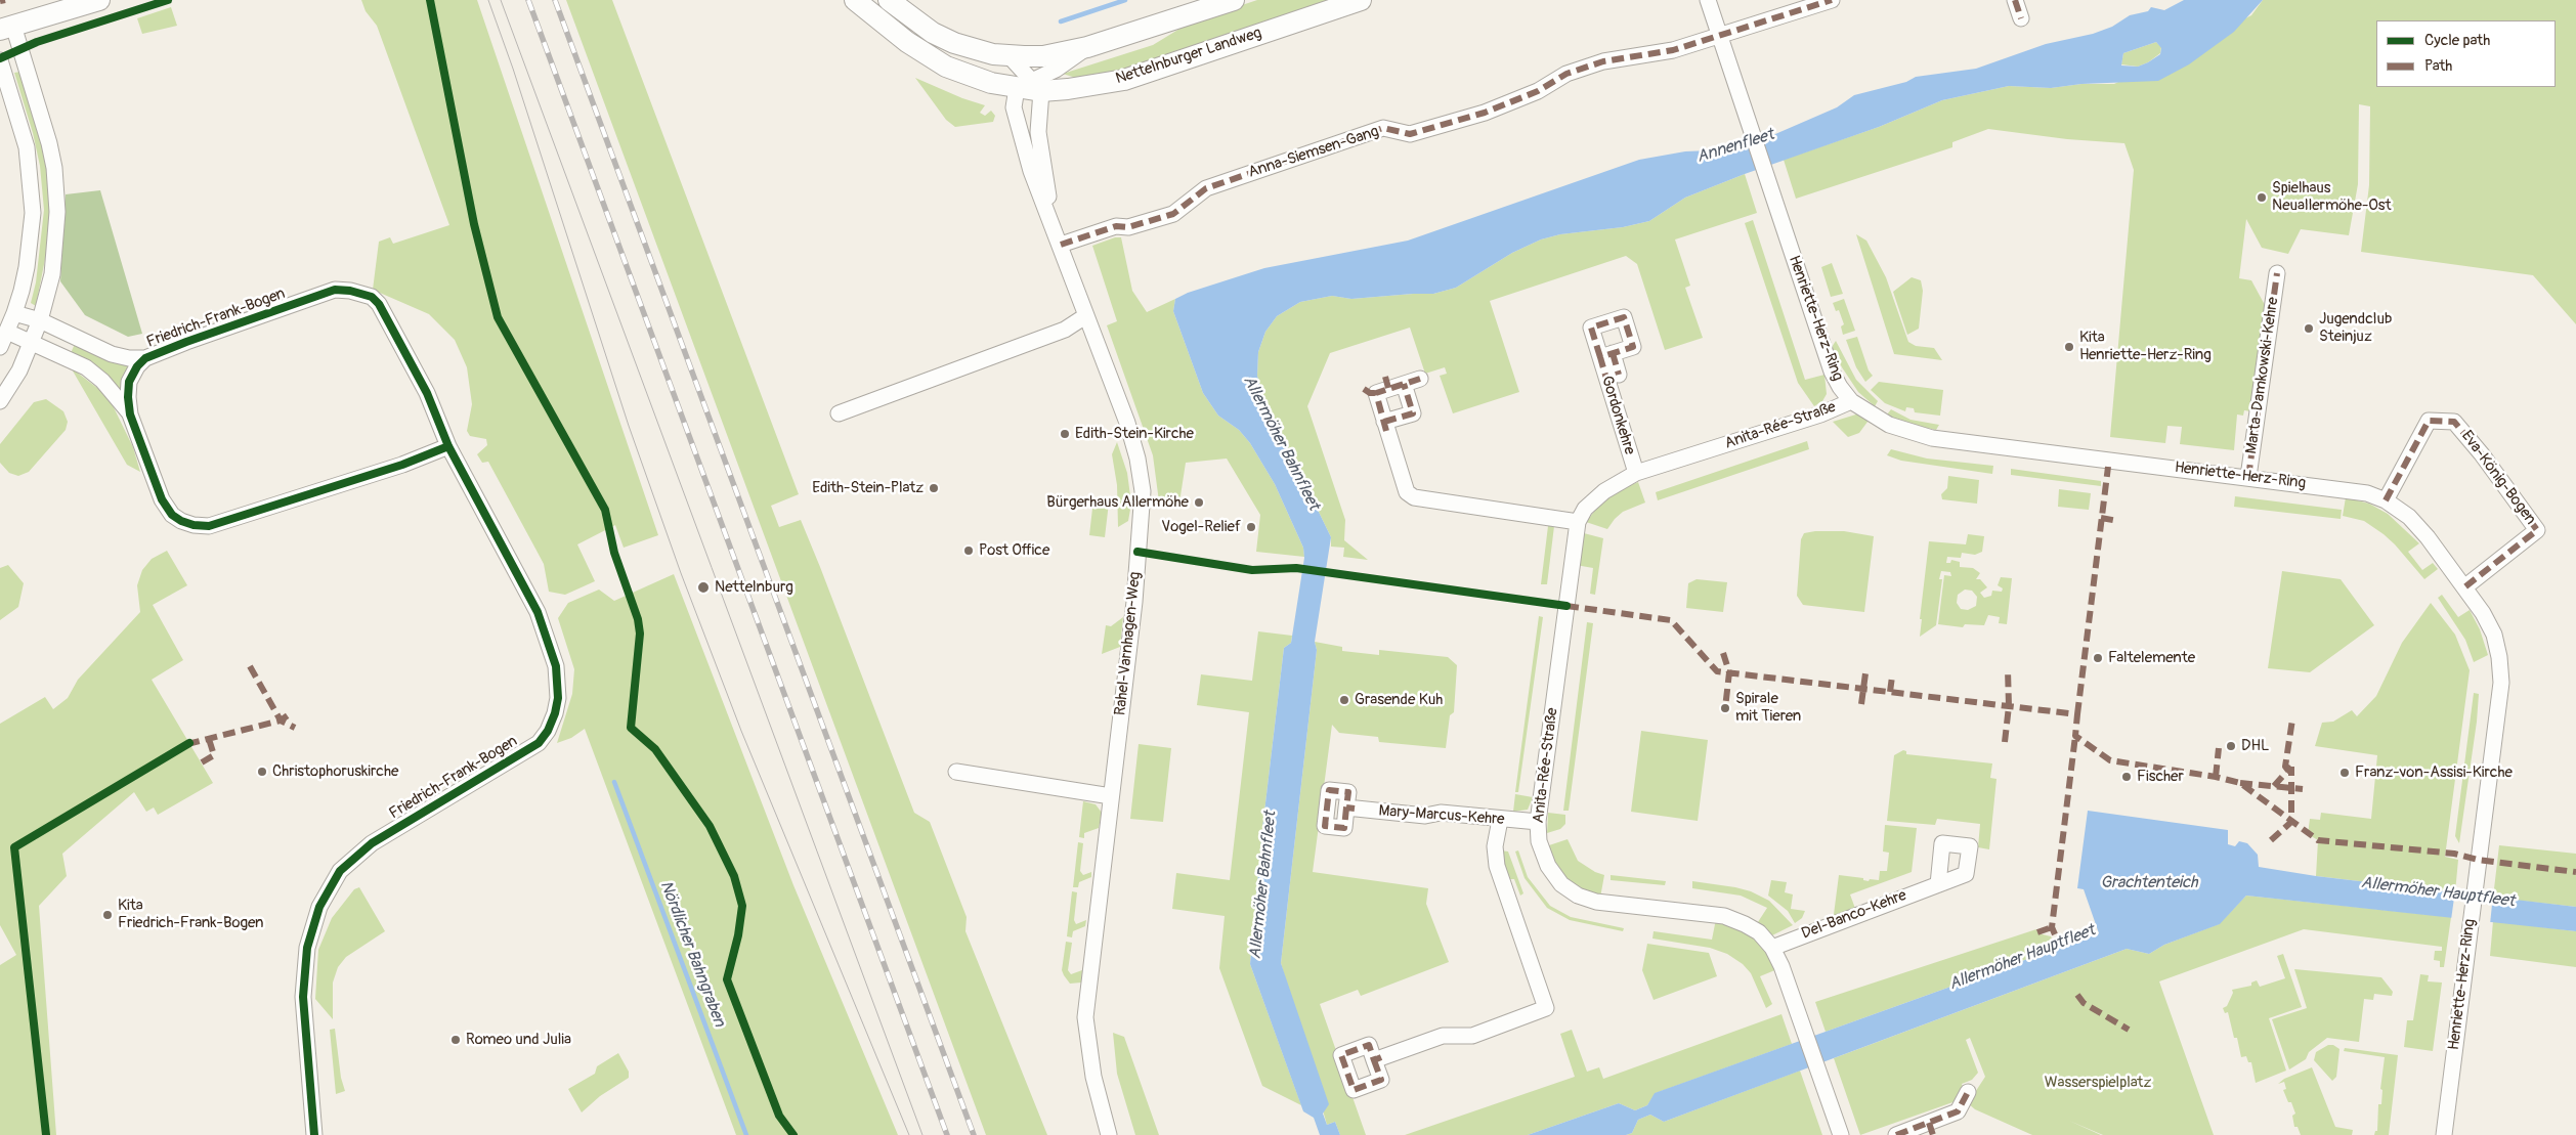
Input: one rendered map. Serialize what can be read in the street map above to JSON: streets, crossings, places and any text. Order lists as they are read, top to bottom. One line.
{"streets":{"main road":["Nettelnburger Landweg"],"street":["Anna-Siemsen-Gang","Friedrich-Frank-Bogen","Henriette-Herz-Ring","Marta-Damkowski-Kehre","Gordonkehre","Anita-Rée-Straße","Eva-König-Bogen","Rahel-Varnhagen-Weg","Mary-Marcus-Kehre","Del-Banco-Kehre"]},"crossings":[["Nettelnburger Landweg","Rahel-Varnhagen-Weg"],["Anna-Siemsen-Gang","Henriette-Herz-Ring"],["Anna-Siemsen-Gang","Rahel-Varnhagen-Weg"],["Henriette-Herz-Ring","Marta-Damkowski-Kehre"],["Henriette-Herz-Ring","Anita-Rée-Straße"],["Henriette-Herz-Ring","Eva-König-Bogen"],["Gordonkehre","Anita-Rée-Straße"],["Anita-Rée-Straße","Mary-Marcus-Kehre"],["Anita-Rée-Straße","Del-Banco-Kehre"]],"water":["Annenfleet","Allermöher Bahnfleet","Grachtenteich","Allermöher Hauptfleet","Nördlicher Bahngraben"],"parks":["Wasserspielplatz"],"places":["Spielhaus Neuallermöhe-Ost","Jugendclub Steinjuz","Kita Henriette-Herz-Ring","Edith-Stein-Kirche","Edith-Stein-Platz","Bürgerhaus Allermöhe","Vogel-Relief","Post Office","Nettelnburg","Faltelemente","Grasende Kuh","Spirale mit Tieren","DHL","Christophoruskirche","Franz-von-Assisi-Kirche","Fischer","Kita Friedrich-Frank-Bogen","Romeo und Julia"],"legend":["Cycle path","Path"]}
